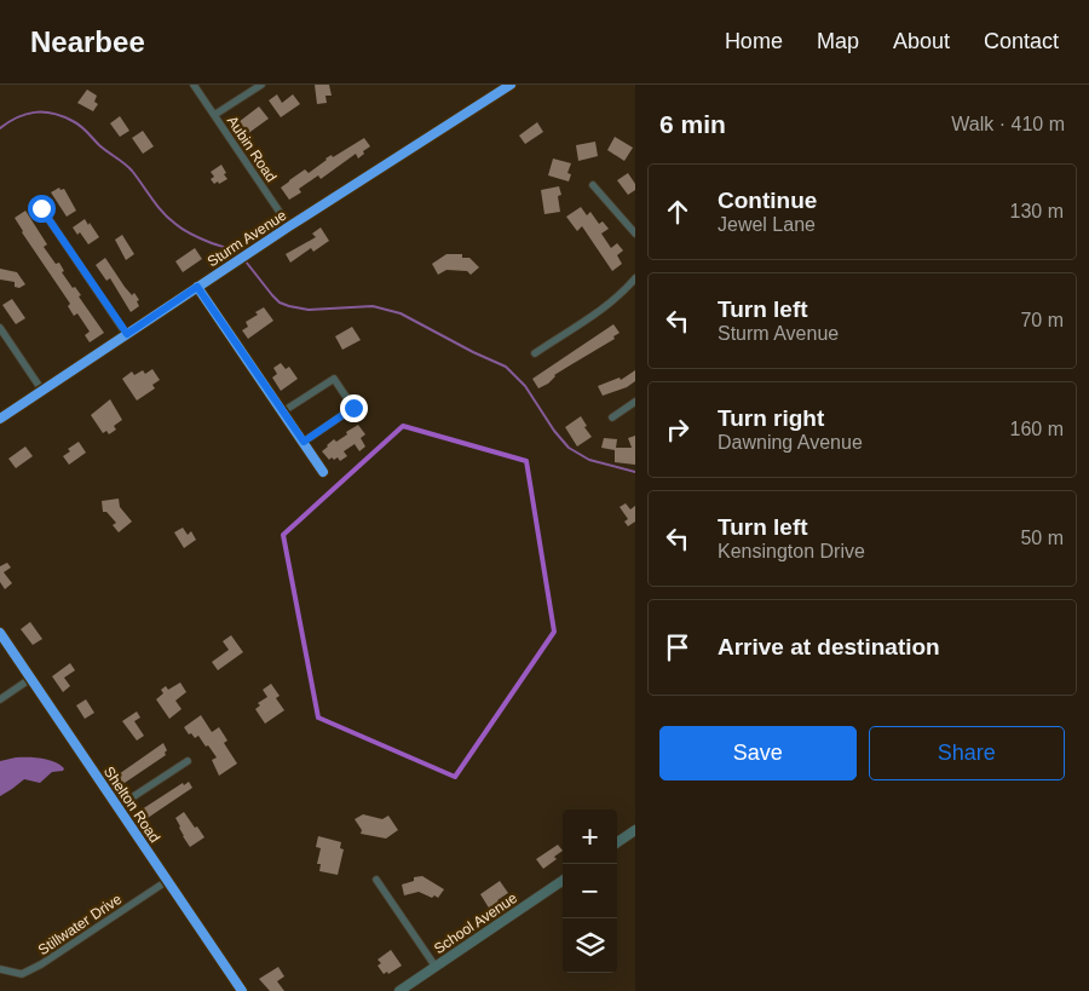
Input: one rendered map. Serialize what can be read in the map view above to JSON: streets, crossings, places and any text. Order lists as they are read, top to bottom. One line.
{"streets":{"main road":["School Avenue"],"street":["Aubin Road","Sturm Avenue","Shelton Road","Stillwater Drive"]},"crossings":[["Aubin Road","Sturm Avenue"],["Shelton Road","Stillwater Drive"]],"page":{"header":"Nearbee","nav":["Home","Map","About","Contact"],"heading":["6 min","Walk · 410 m"],"list":[["Continue","Jewel Lane","130 m"],["Turn left","Sturm Avenue","70 m"],["Turn right","Dawning Avenue","160 m"],["Turn left","Kensington Drive","50 m"],"Arrive at destination"],"buttons":["Save","Share"],"map_buttons":["+","−"]}}
